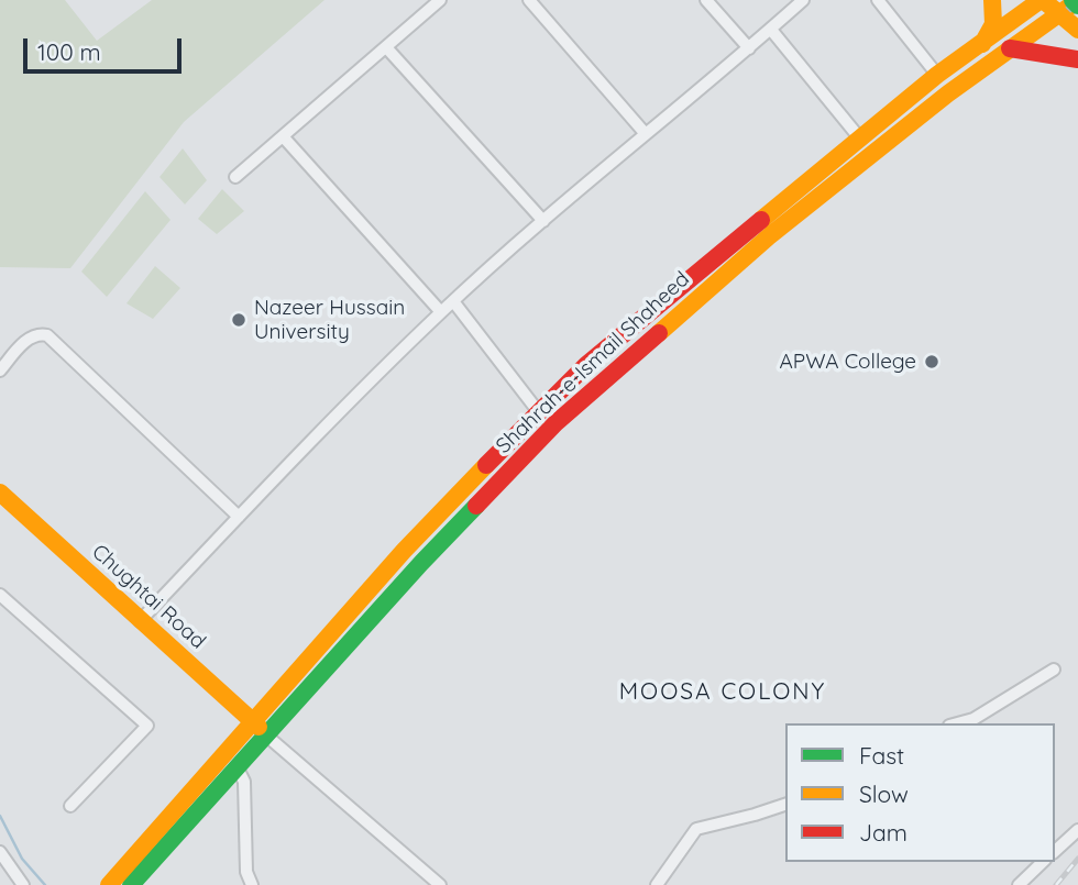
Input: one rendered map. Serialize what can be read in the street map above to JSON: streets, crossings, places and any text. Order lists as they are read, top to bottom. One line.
{"streets":{"main road":["Shahrah-e-Ismail Shaheed","Chughtai Road"]},"crossings":[["Shahrah-e-Ismail Shaheed","Chughtai Road"]],"districts":["MOOSA COLONY"],"places":["Nazeer Hussain University","APWA College"],"legend":["Fast","Slow","Jam"],"scale_bar":"100 m"}
